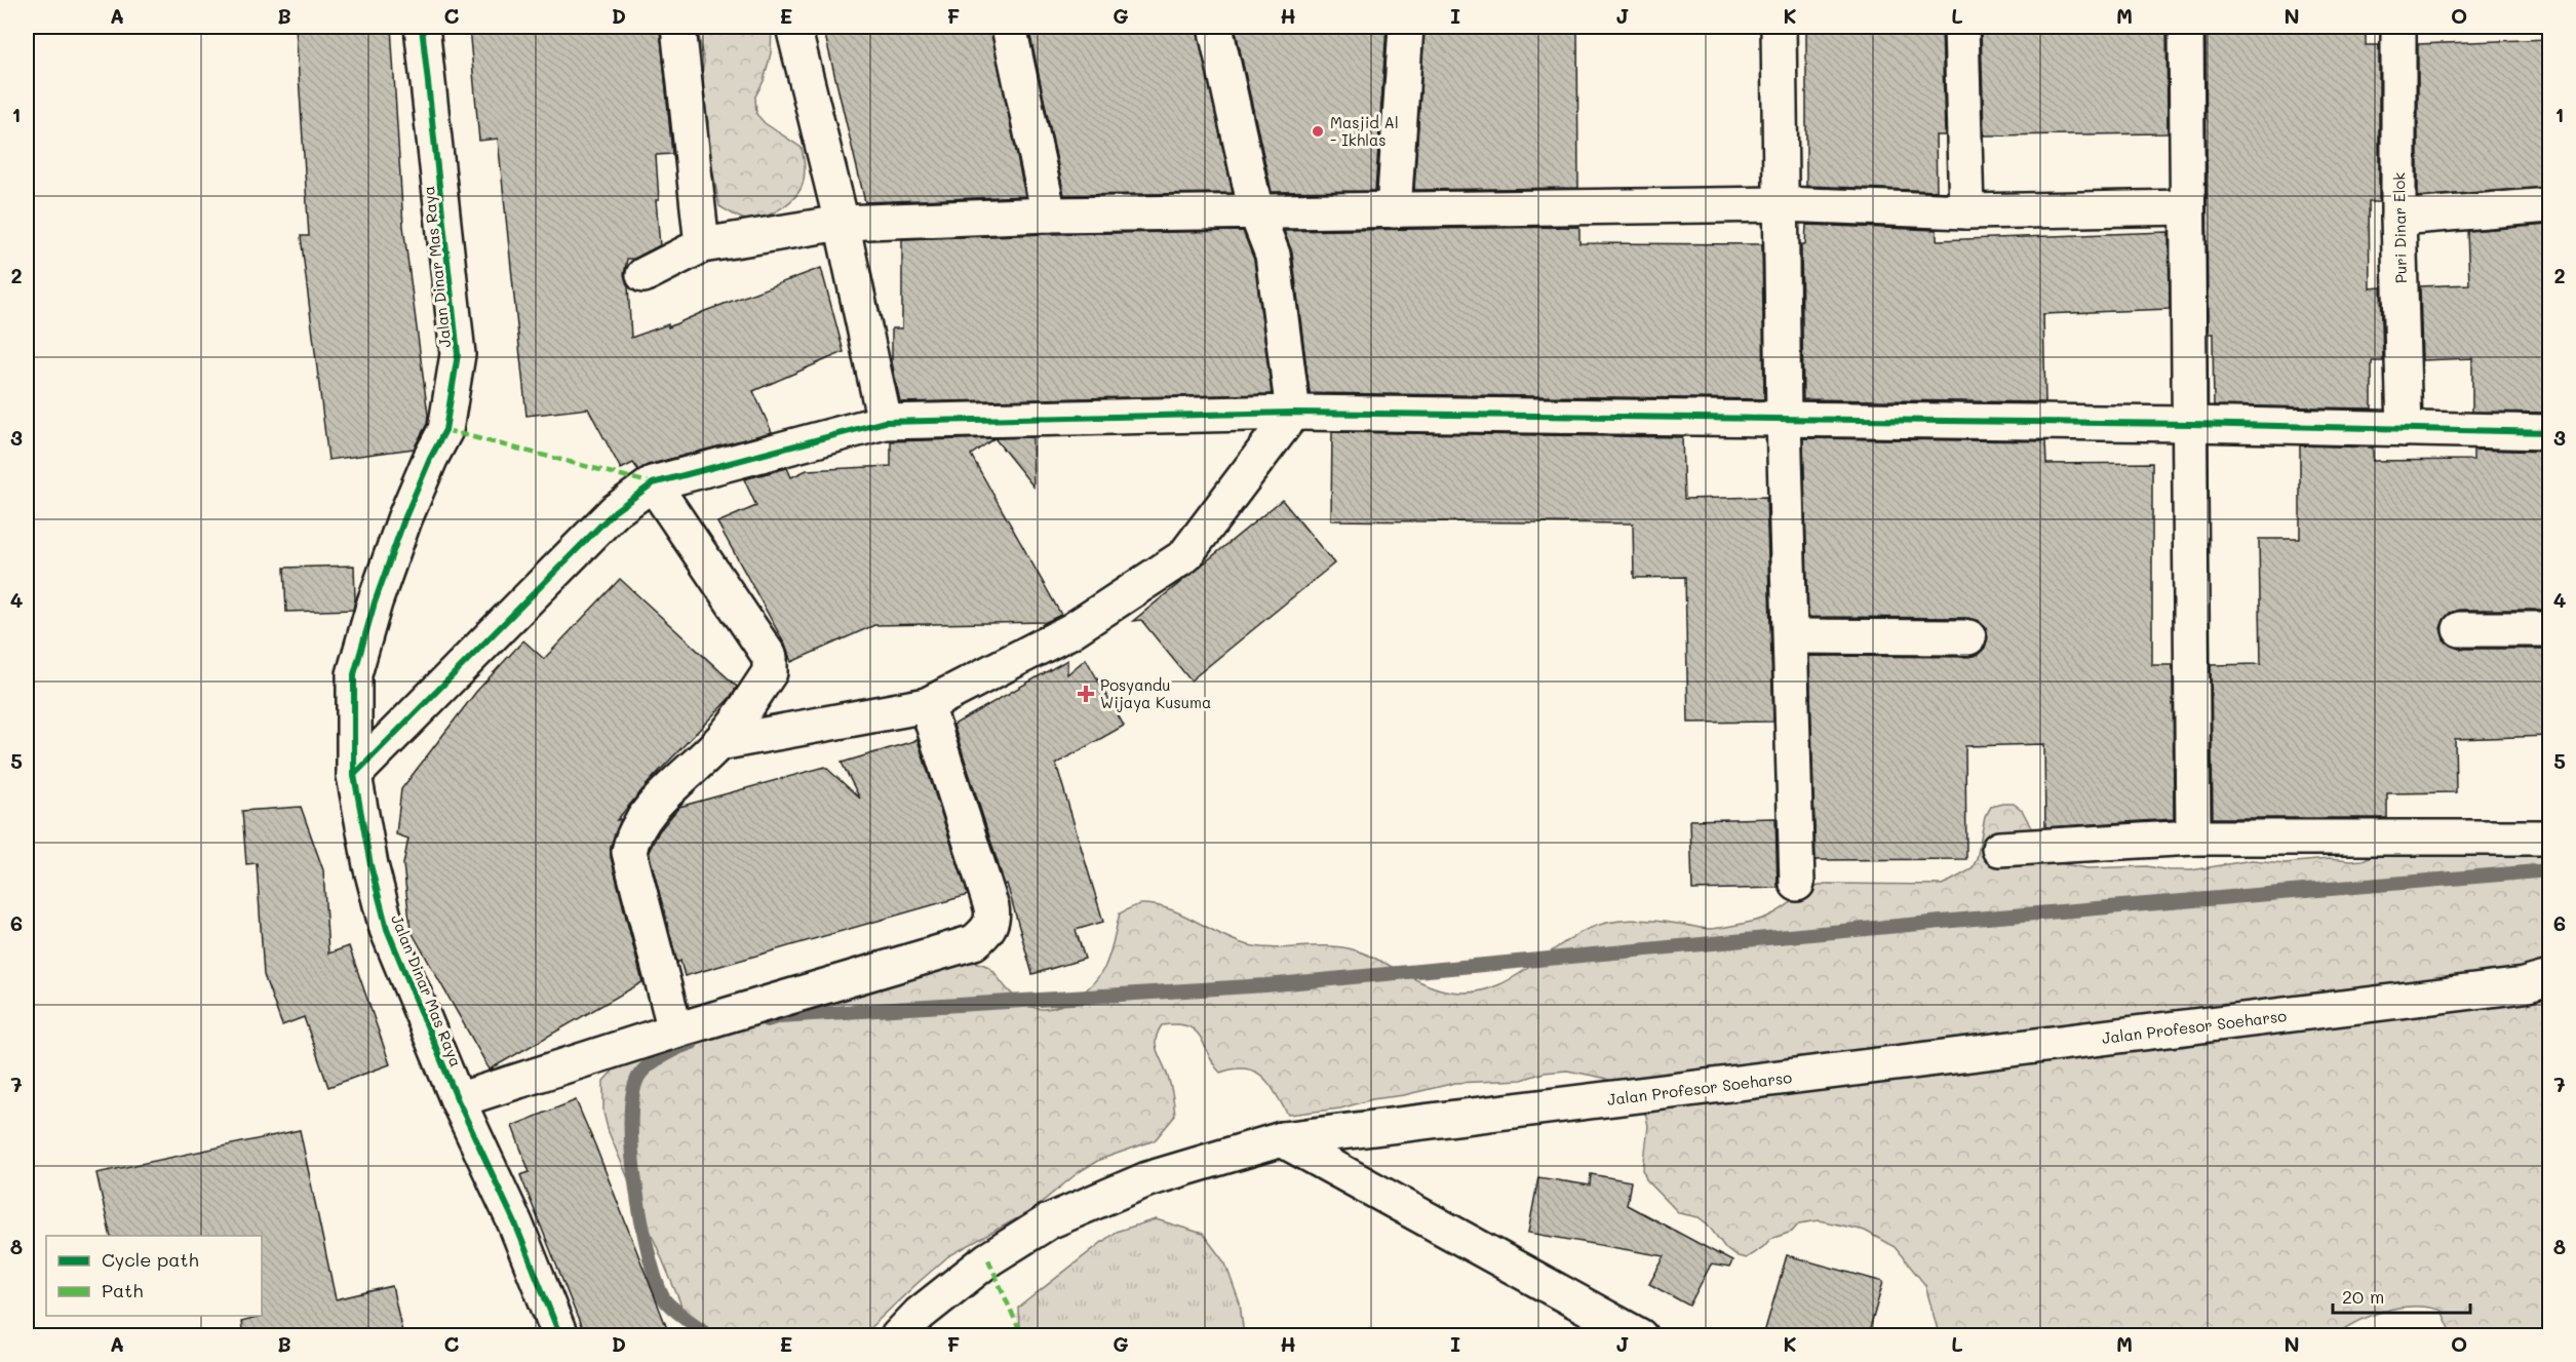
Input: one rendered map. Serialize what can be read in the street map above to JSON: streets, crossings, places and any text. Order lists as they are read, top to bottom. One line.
{"streets":{"street":["Puri Dinar Elok","Jalan Dinar Mas Raya","Jalan Profesor Soeharso"]},"places":{"other":["Masjid Al - Ikhlas"],"health":["Posyandu Wijaya Kusuma"]},"legend":["Cycle path","Path"],"scale_bar":"20 m","grid":{"columns":["A","B","C","D","E","F","G","H","I","J","K","L","M","N","O"],"rows":["1","2","3","4","5","6","7","8"]}}
